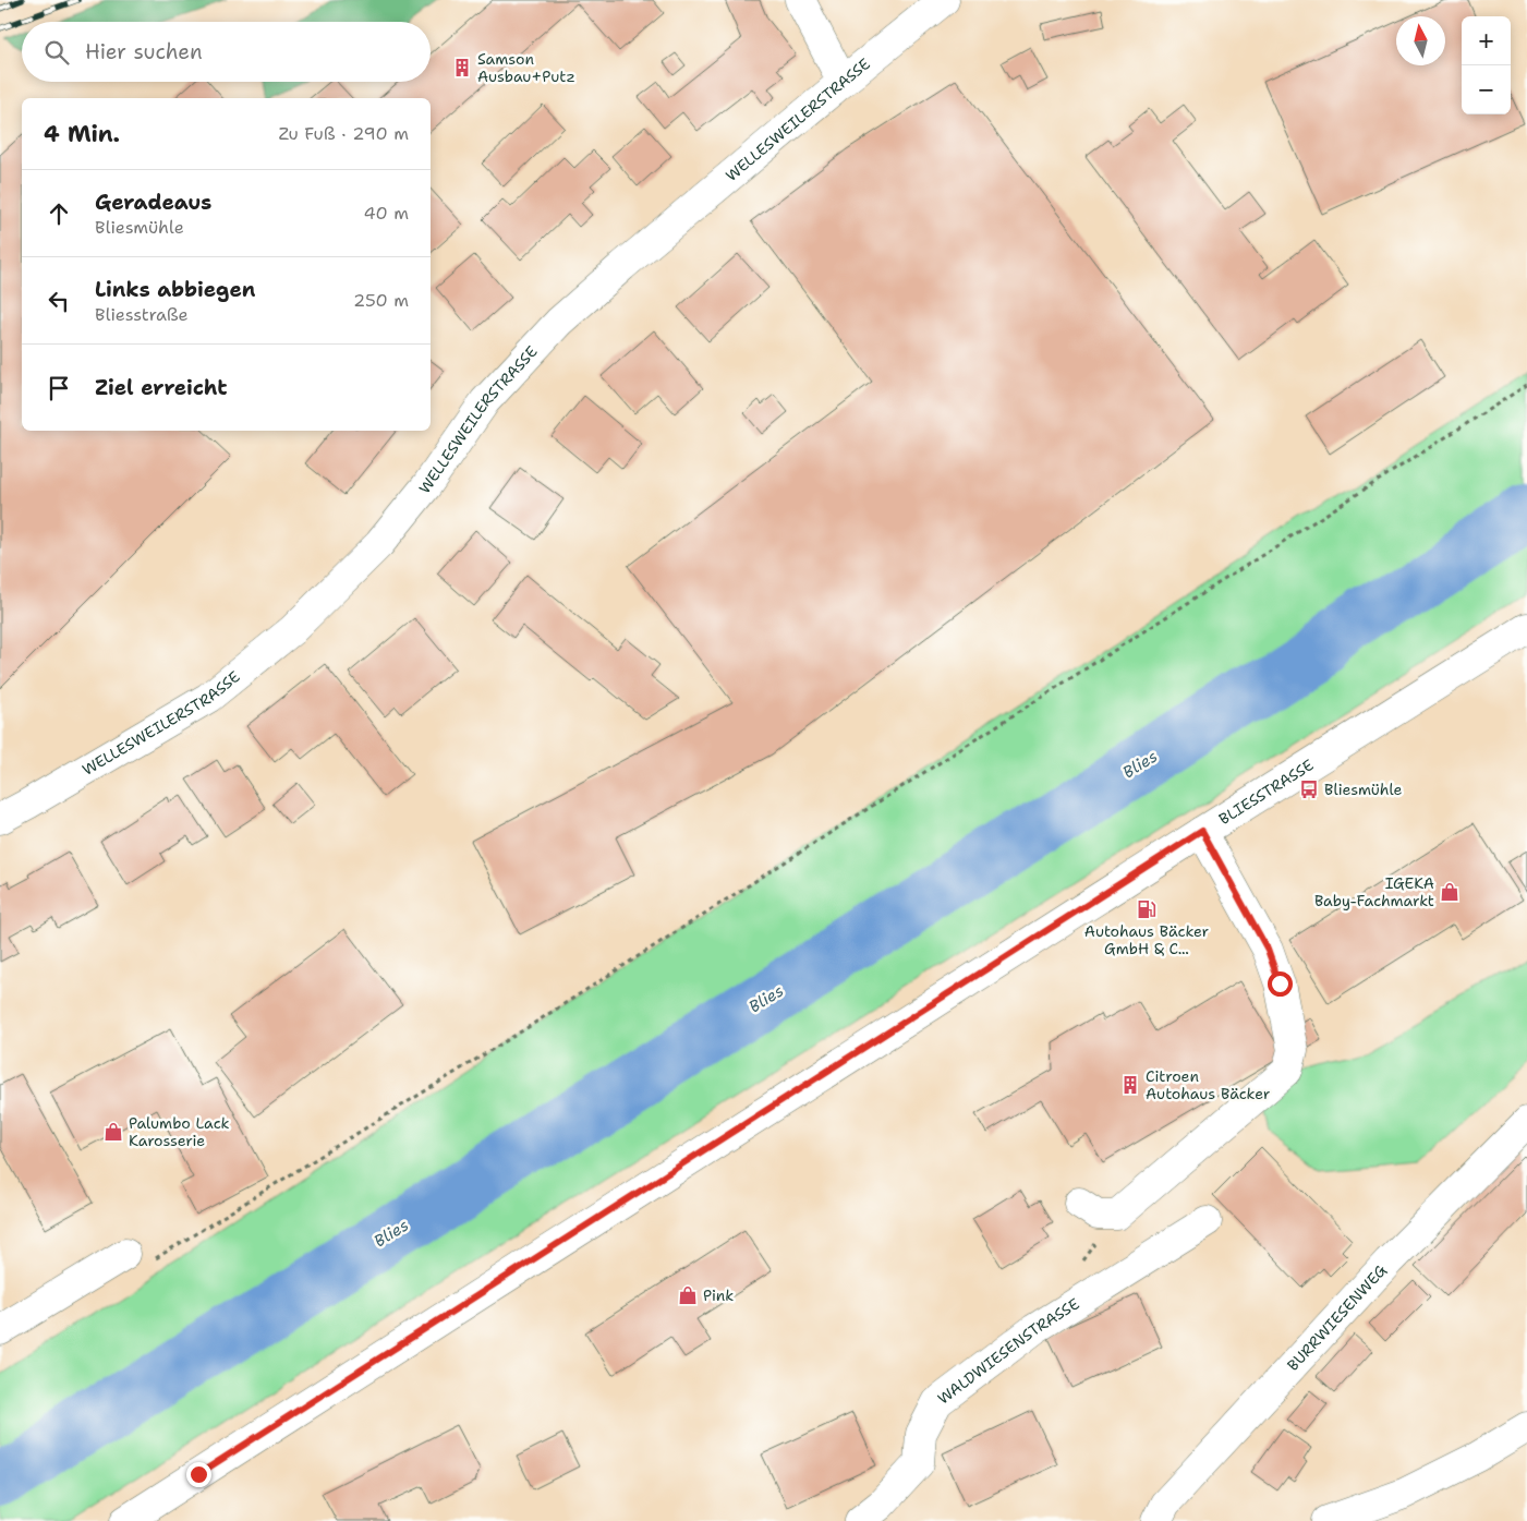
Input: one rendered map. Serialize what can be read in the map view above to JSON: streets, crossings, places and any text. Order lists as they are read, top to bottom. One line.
{"streets":{"street":["WELLESWEILERSTRASSE","BLIESSTRASSE","BURRWIESENWEG","WALDWIESENSTRASSE"]},"water":["Blies"],"places":{"building":["Samson Ausbau+Putz","Citroen Autohaus Bäcker"],"bus stop":["Bliesmühle"],"shop":["IGEKA Baby-Fachmarkt","Palumbo Lack Karosserie","Pink"],"fuel station":["Autohaus Bäcker GmbH & C..."]},"north":"top","page":{"map_buttons":["+","−"],"search":"Hier suchen","heading":["4 Min.","Zu Fuß · 290 m"],"list":[["Geradeaus","Bliesmühle","40 m"],["Links abbiegen","Bliesstraße","250 m"],"Ziel erreicht"]}}
